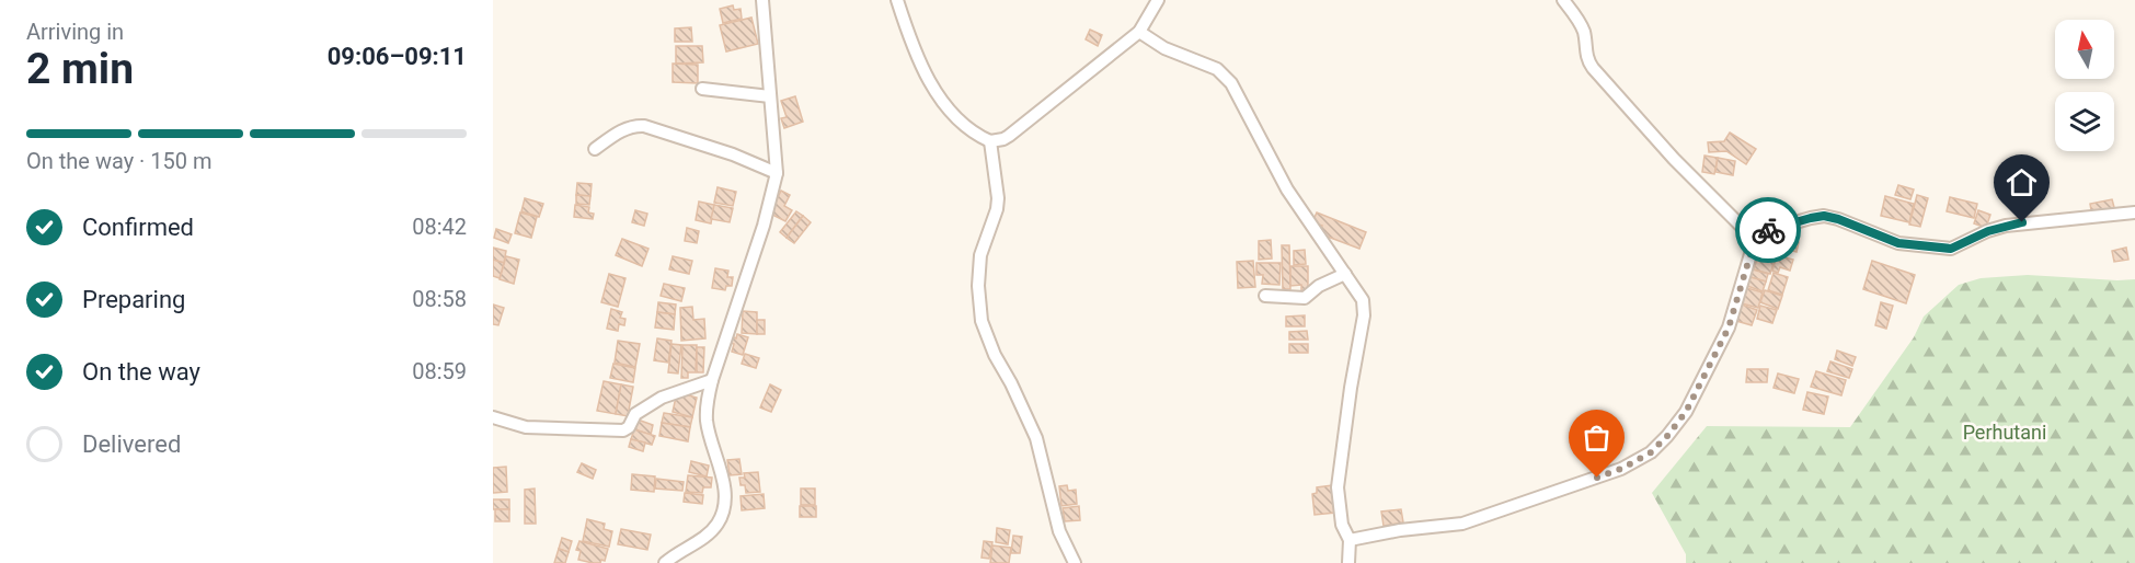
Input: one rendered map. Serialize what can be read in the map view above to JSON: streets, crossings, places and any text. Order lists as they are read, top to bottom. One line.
{"parks":["Perhutani"],"north":"top","page":{"heading":["2 min","Arriving in","09:06–09:11"],"bar":"On the way · 150 m","list":[["Confirmed","08:42"],["Preparing","08:58"],["On the way","08:59"],"Delivered"]}}
